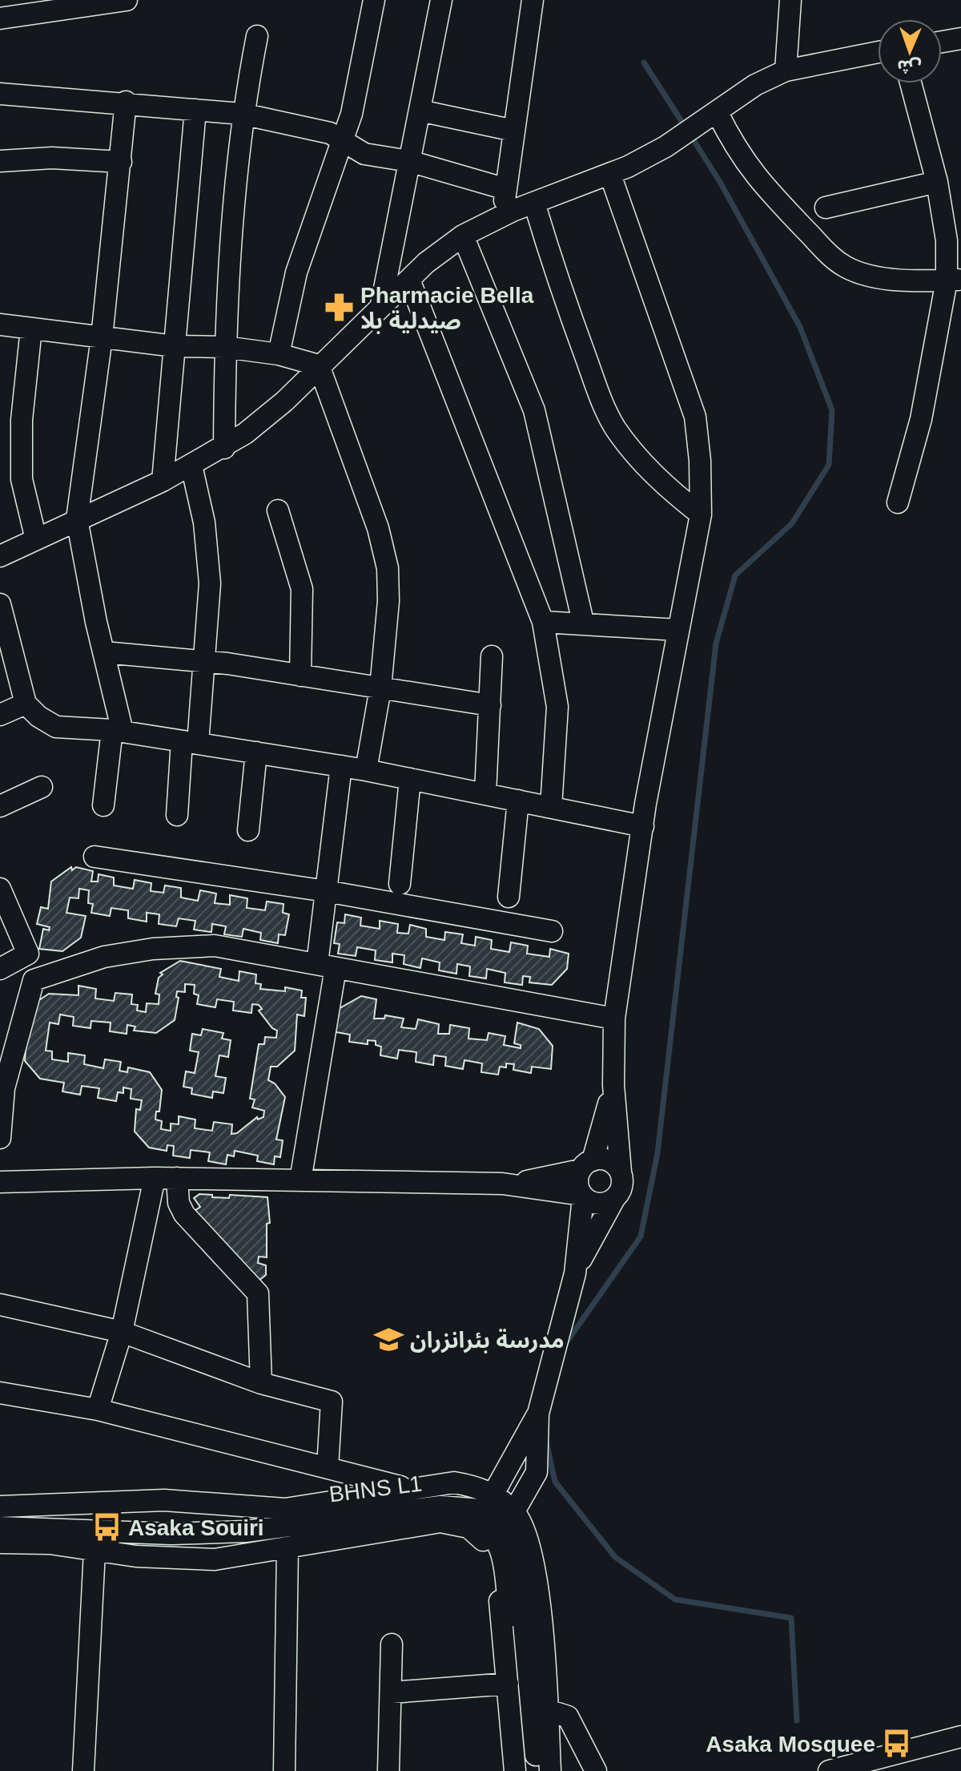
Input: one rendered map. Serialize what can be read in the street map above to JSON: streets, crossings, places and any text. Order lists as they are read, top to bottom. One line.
{"streets":{"street":["BHNS L1"]},"places":{"pharmacy":["Pharmacie Bella صيدلية بلا"],"school or university":["مدرسة بئرانزران"],"bus stop":["Asaka Souiri","Asaka Mosquee"]},"north":"bottom"}
